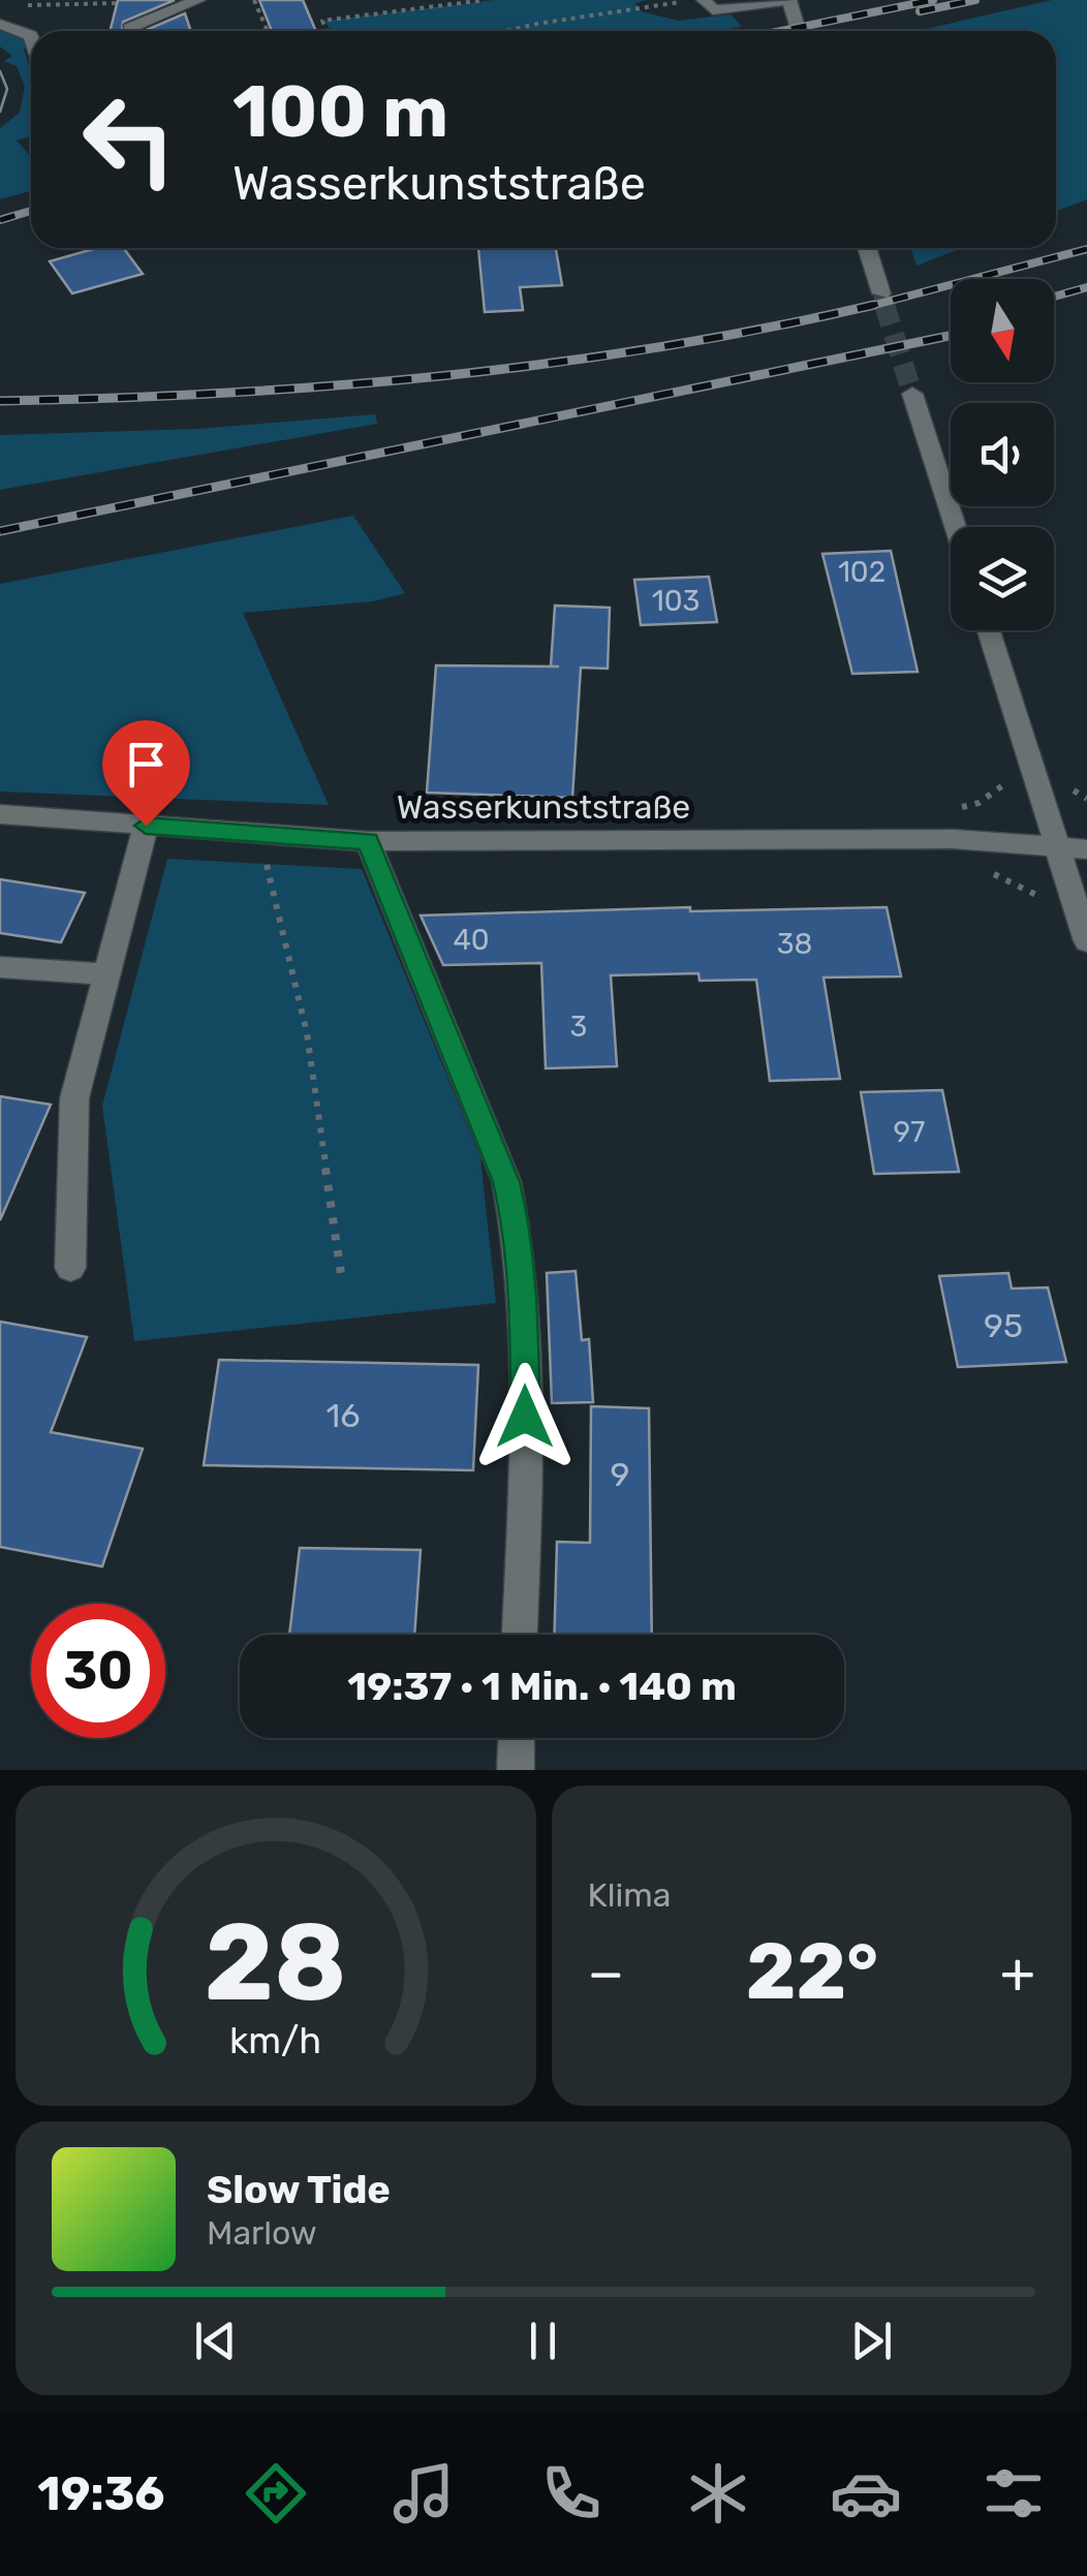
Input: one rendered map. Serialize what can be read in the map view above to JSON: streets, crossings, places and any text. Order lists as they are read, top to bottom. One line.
{"streets":{"street":["Wasserkunststraße"]},"house_numbers":["102","103","40","38","3","97","95","16","9"],"north":"bottom","page":{"turn":["100 m","Wasserkunststraße"],"limit":"30","trip":"19:37 · 1 Min. · 140 m","tile":"Klima","heat":["−","22°","+"],"song":["Slow Tide","Marlow"],"tabs":"19:36","gauge":["28","km/h"]}}
